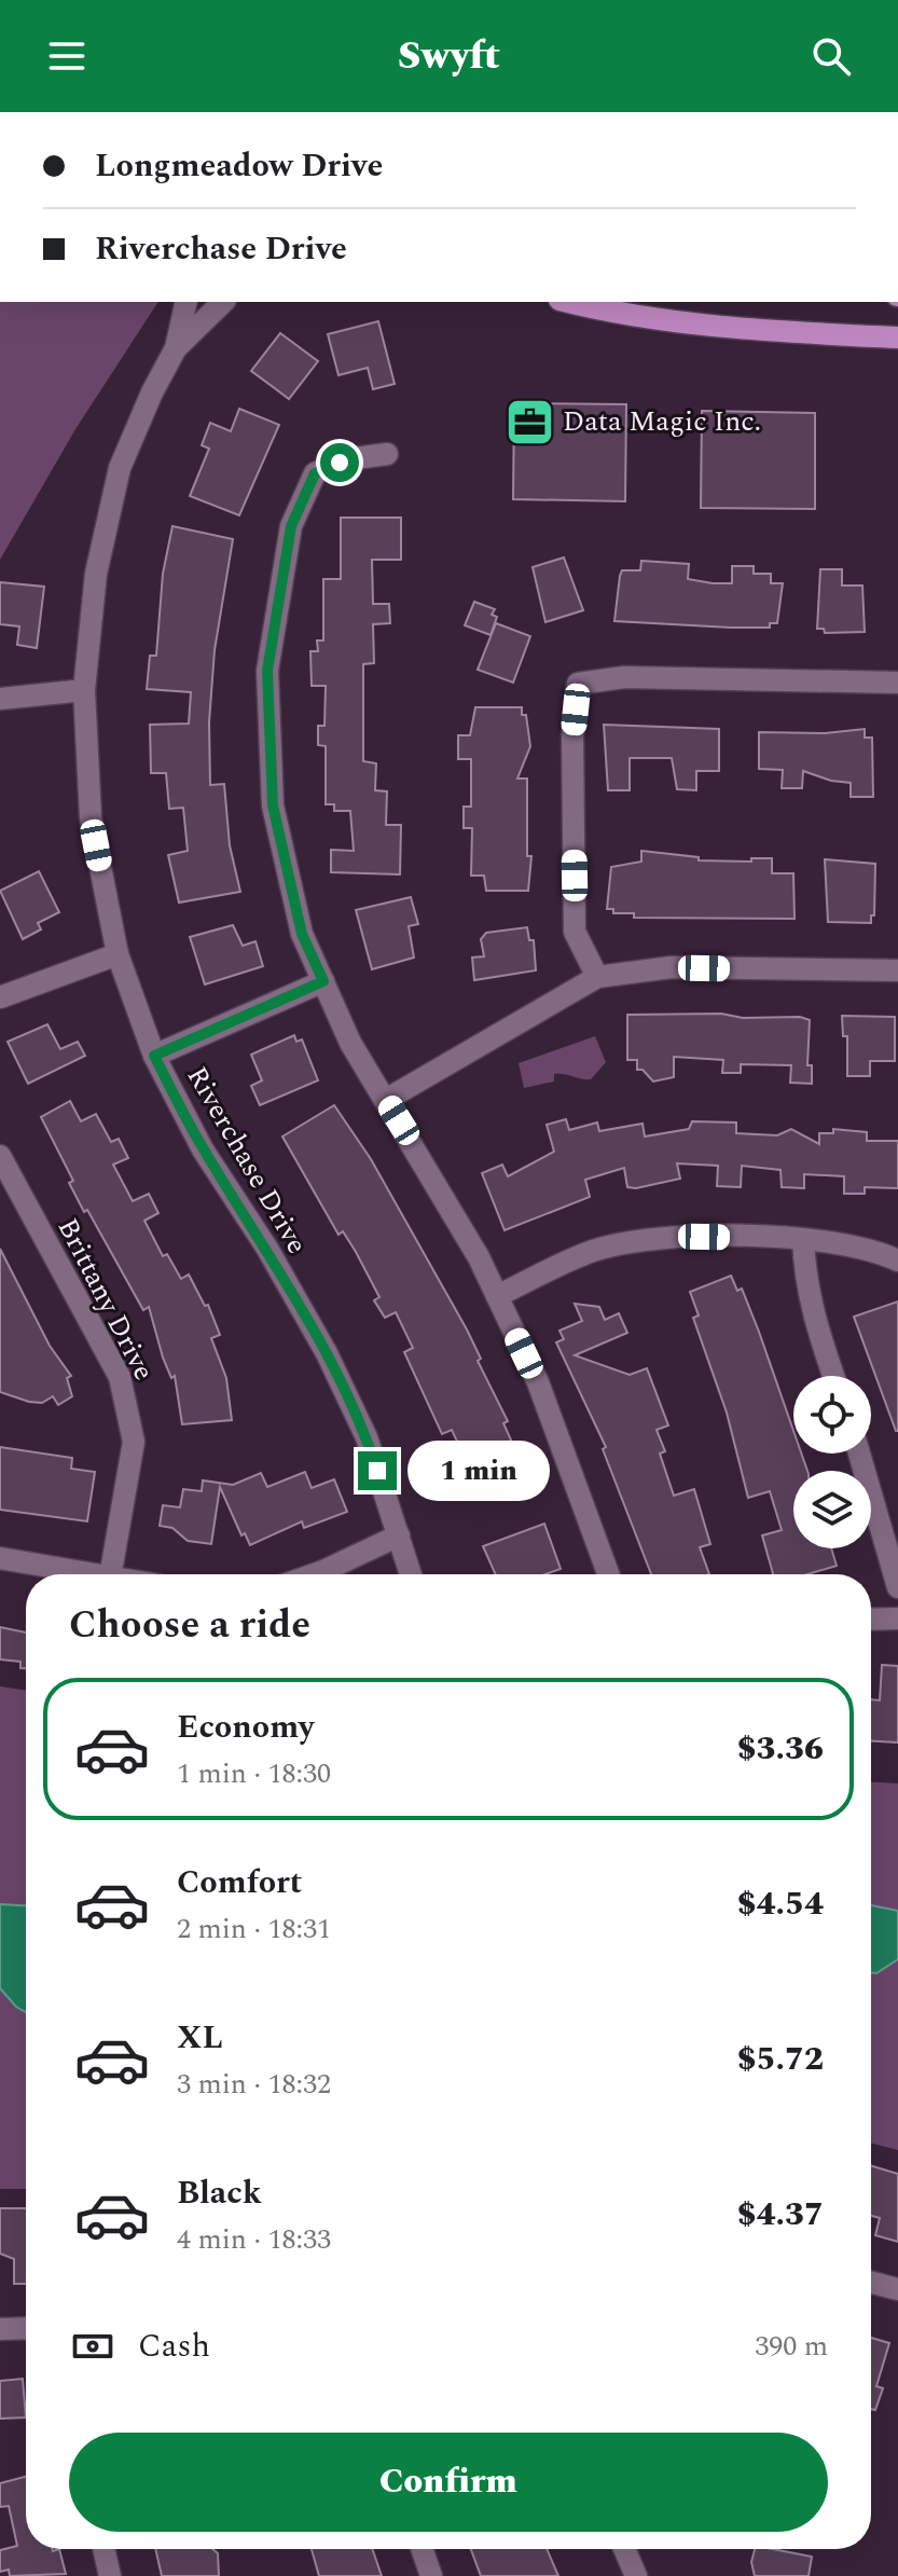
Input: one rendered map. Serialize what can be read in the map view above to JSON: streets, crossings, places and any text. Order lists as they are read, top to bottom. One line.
{"streets":{"street":["Riverchase Drive","Brittany Drive"]},"places":{"office":["Data Magic Inc."]},"page":{"header":"Swyft","banner":["Longmeadow Drive","Riverchase Drive"],"bubble":"1 min","heading":"Choose a ride","list":[{"name":"Economy","note":"1 min · 18:30","value":"$3.36"},{"name":"Comfort","note":"2 min · 18:31","value":"$4.54"},{"name":"XL","note":"3 min · 18:32","value":"$5.72"},{"name":"Black","note":"4 min · 18:33","value":"$4.37"}],"pay":["Cash","390 m"],"buttons":"Confirm"}}
